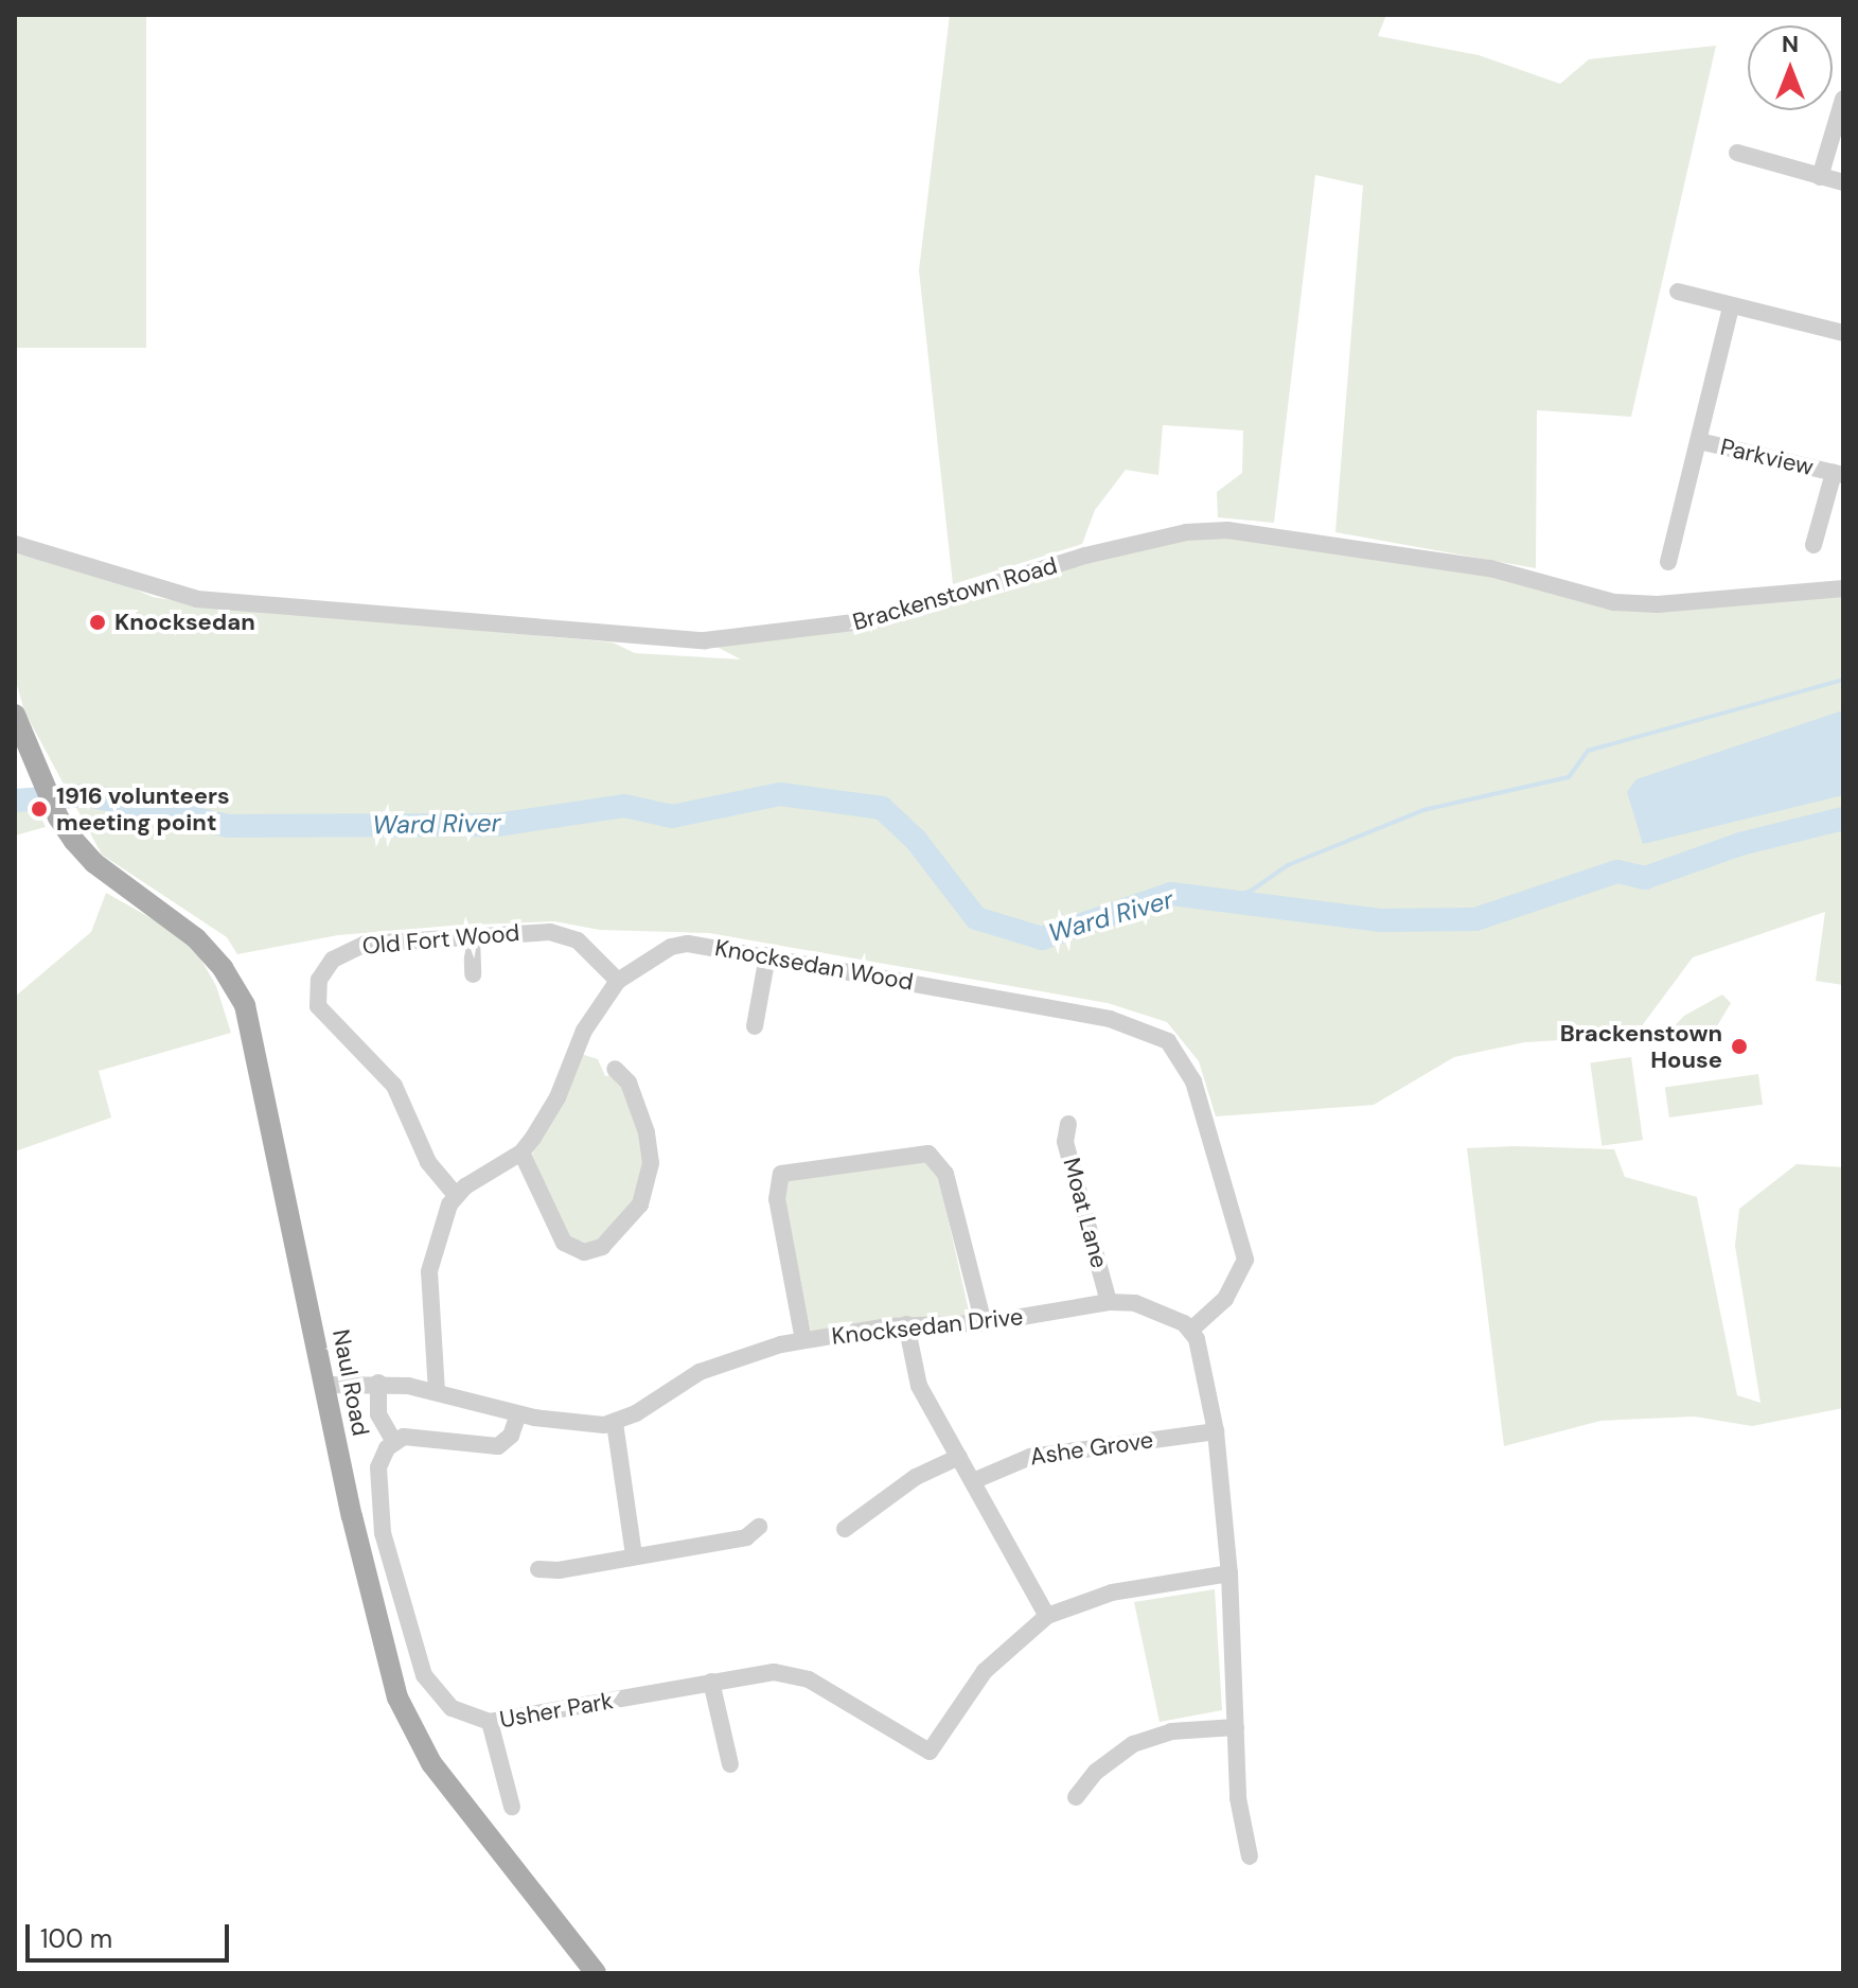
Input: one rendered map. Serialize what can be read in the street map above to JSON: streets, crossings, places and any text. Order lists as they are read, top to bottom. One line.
{"streets":{"main road":["Naul Road"],"street":["Parkview","Brackenstown Road","Old Fort Wood","Knocksedan Wood","Moat Lane","Knocksedan Drive","Ashe Grove","Usher Park"]},"crossings":[["Old Fort Wood","Knocksedan Wood"],["Knocksedan Wood","Knocksedan Drive"],["Moat Lane","Knocksedan Drive"]],"water":["Ward River"],"places":["Knocksedan","1916 volunteers meeting point","Brackenstown House"],"scale_bar":"100 m","north":"top"}
